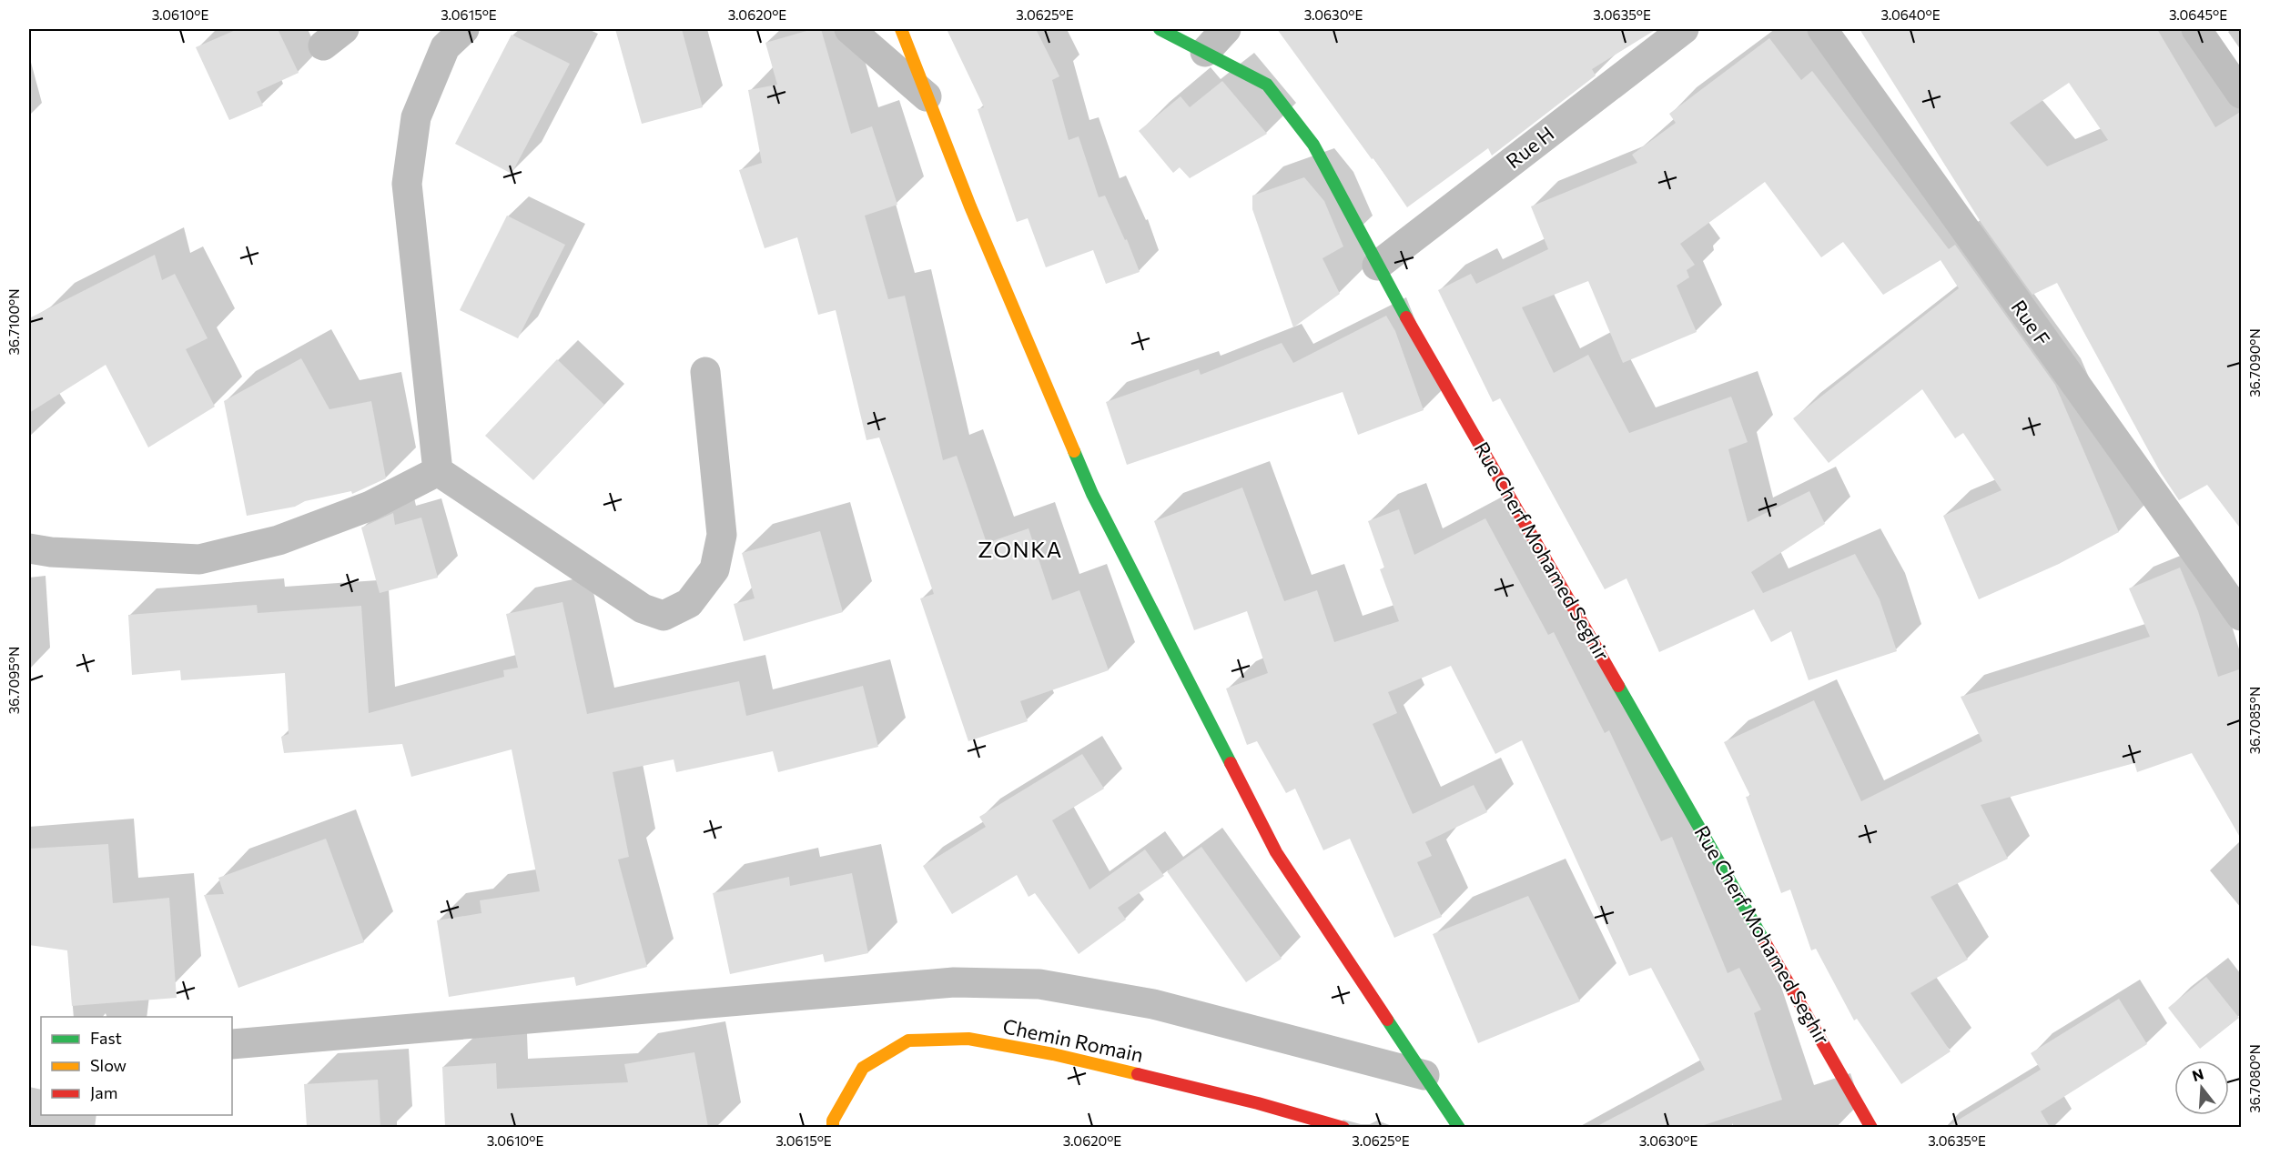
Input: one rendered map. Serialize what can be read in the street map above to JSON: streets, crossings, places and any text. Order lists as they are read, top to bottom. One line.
{"streets":{"street":["Rue H","Rue F","Rue Cherf Mohamed Seghir","Chemin Romain"]},"crossings":[["Rue H","Rue Cherf Mohamed Seghir"]],"districts":["ZONKA"],"legend":["Fast","Slow","Jam"],"north":"top","coordinates":["3.0610°E","3.0615°E","3.0620°E","3.0625°E","3.0630°E","3.0635°E","3.0640°E","3.0645°E","36.7100°N","36.7090°N","36.7095°N","36.7085°N","36.7080°N"]}
